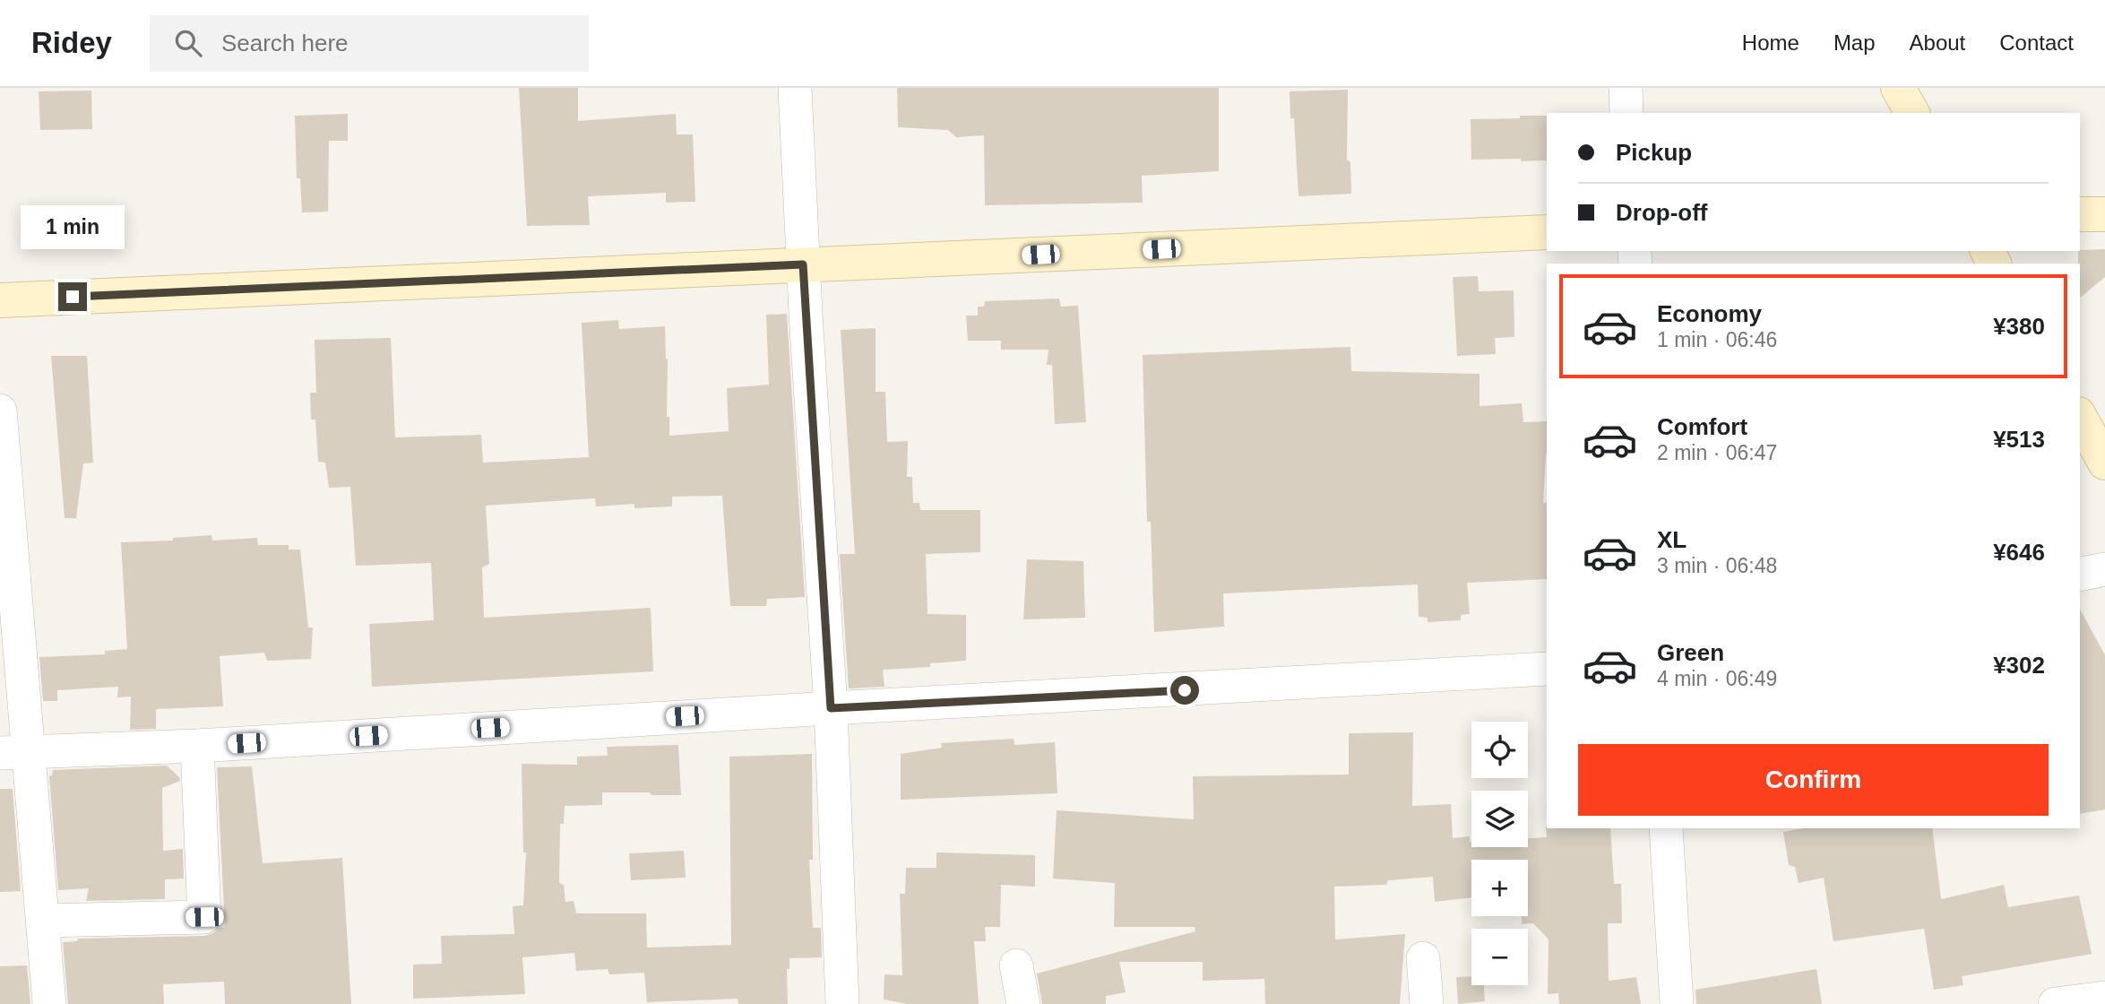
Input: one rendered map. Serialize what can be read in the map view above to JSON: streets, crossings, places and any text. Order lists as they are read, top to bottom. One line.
{"page":{"header":"Ridey","search":"Search here","nav":["Home","Map","About","Contact"],"banner":["Pickup","Drop-off"],"bubble":"1 min","list":[{"name":"Economy","note":"1 min · 06:46","value":"¥380"},{"name":"Comfort","note":"2 min · 06:47","value":"¥513"},{"name":"XL","note":"3 min · 06:48","value":"¥646"},{"name":"Green","note":"4 min · 06:49","value":"¥302"}],"map_buttons":["+","−"],"buttons":"Confirm"}}
